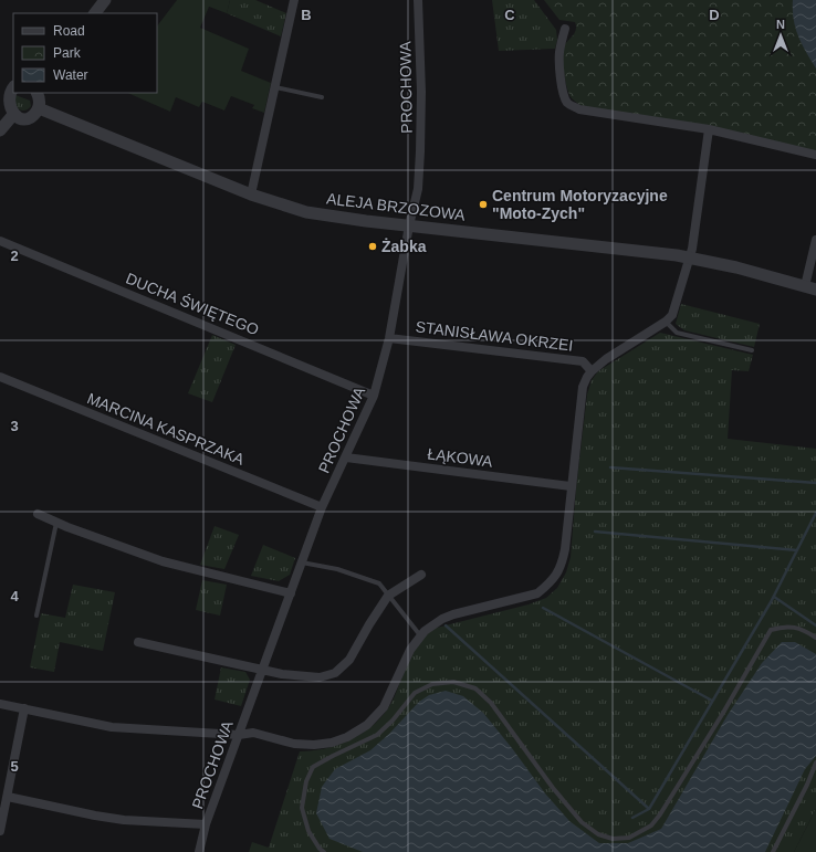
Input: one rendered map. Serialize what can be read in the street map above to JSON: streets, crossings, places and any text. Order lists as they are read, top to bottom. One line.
{"streets":{"street":["PROCHOWA","ALEJA BRZOZOWA","DUCHA ŚWIĘTEGO","STANISŁAWA OKRZEI","MARCINA KASPRZAKA","ŁĄKOWA"]},"crossings":[["PROCHOWA","ALEJA BRZOZOWA"],["PROCHOWA","DUCHA ŚWIĘTEGO"],["PROCHOWA","STANISŁAWA OKRZEI"],["PROCHOWA","MARCINA KASPRZAKA"],["PROCHOWA","ŁĄKOWA"]],"places":["Centrum Motoryzacyjne \"Moto-Zych\"","Żabka"],"legend":["Road","Park","Water"],"north":"top","grid":{"columns":["B","C","D"],"rows":["2","3","4","5"]}}
